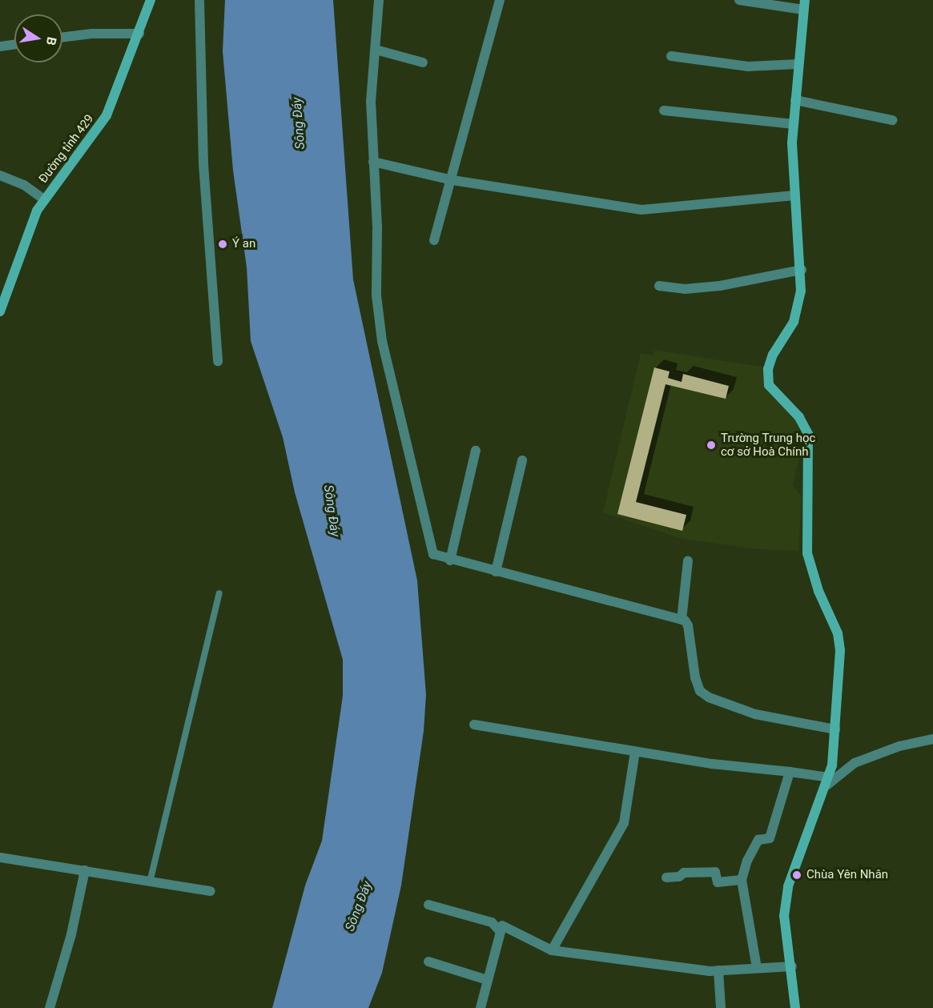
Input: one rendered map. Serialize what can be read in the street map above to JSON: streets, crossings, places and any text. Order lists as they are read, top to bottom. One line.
{"streets":{"street":["Đường tỉnh 429"]},"water":["Sông Đáy"],"places":["Ý an","Trường Trung học cơ sở Hoà Chính","Chùa Yên Nhân"],"north":"right"}
